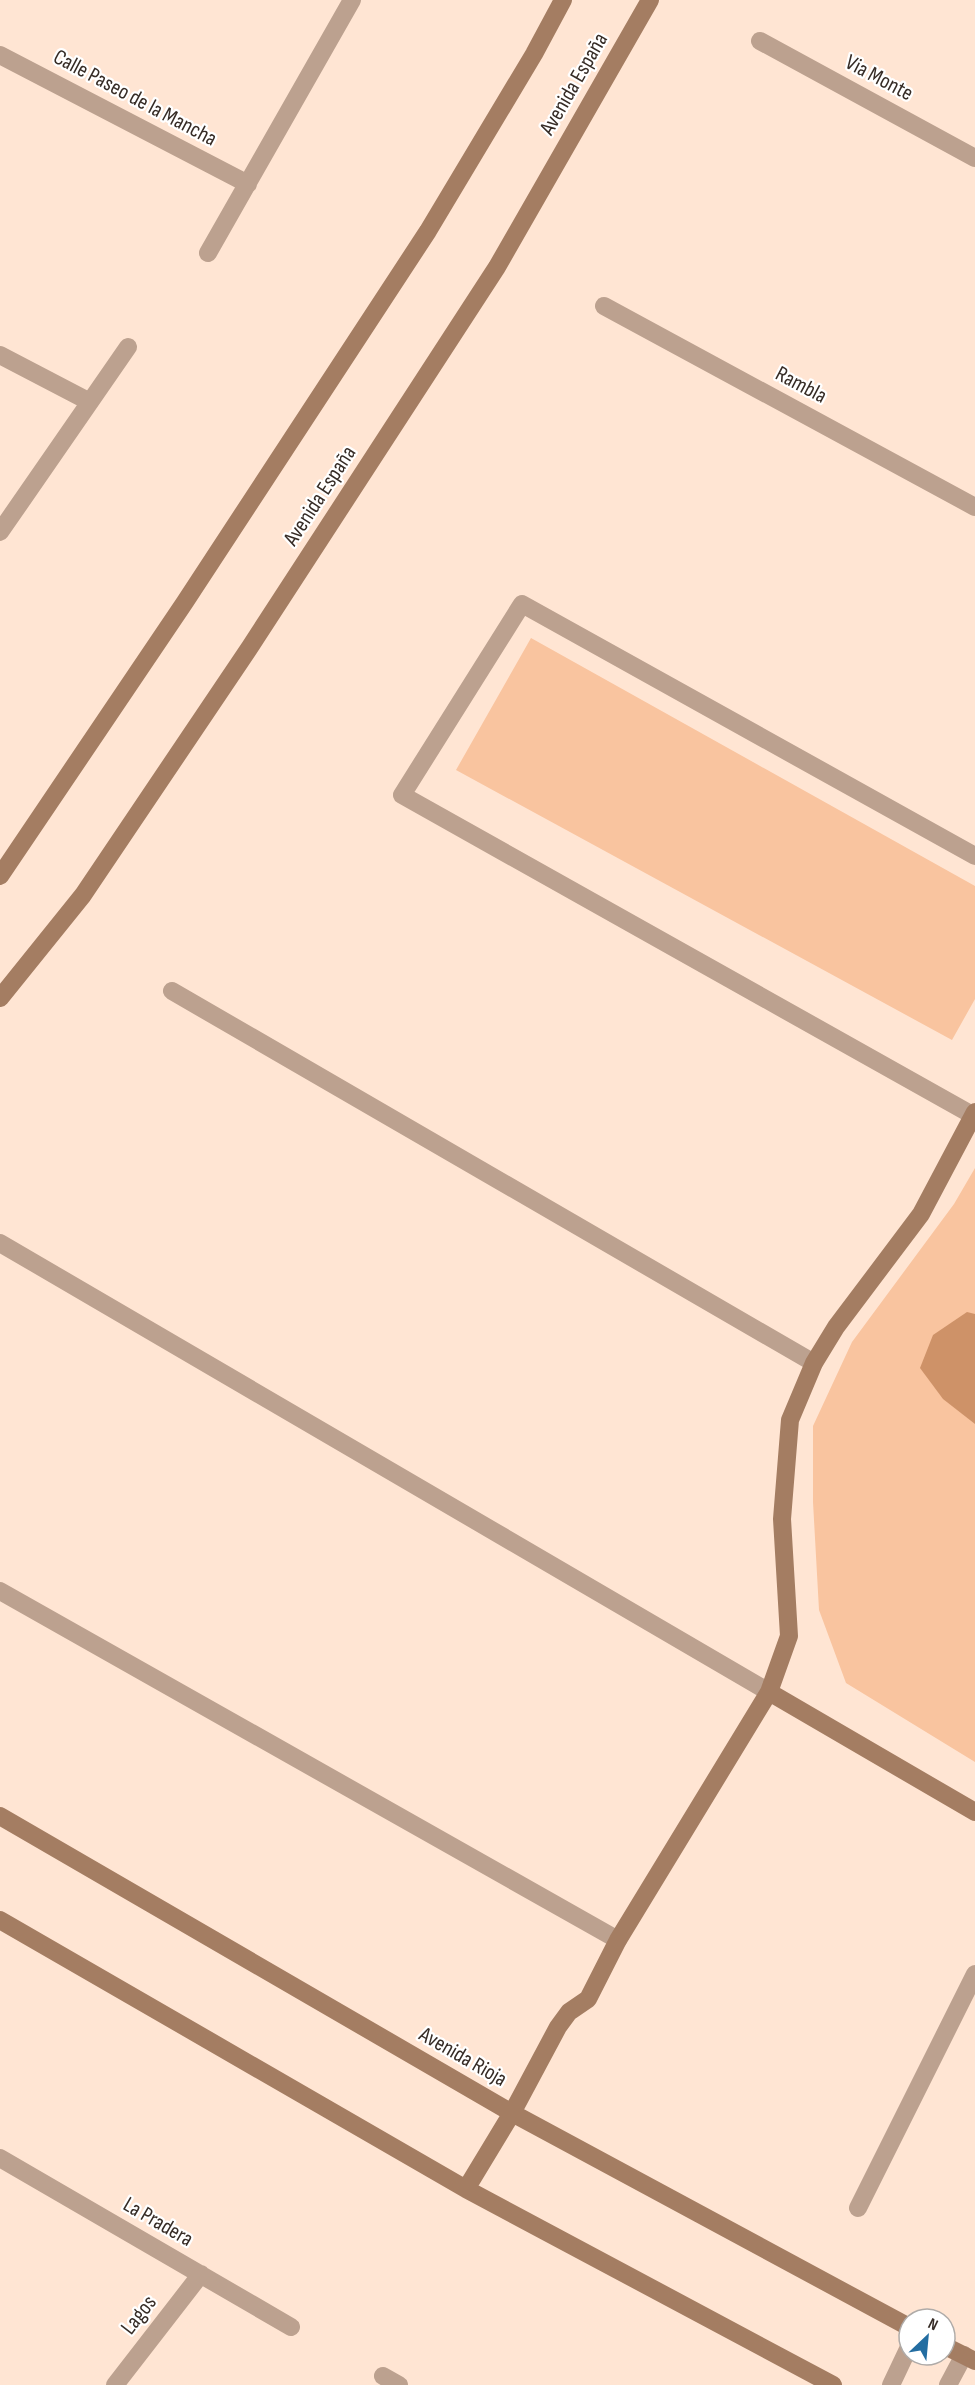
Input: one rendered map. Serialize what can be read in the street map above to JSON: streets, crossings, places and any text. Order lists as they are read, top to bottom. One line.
{"streets":{"main road":["Avenida España","Avenida Rioja"],"street":["Via Monte","Calle Paseo de la Mancha","Rambla","La Pradera","Lagos"]},"crossings":[["La Pradera","Lagos"]],"north":"top right"}
